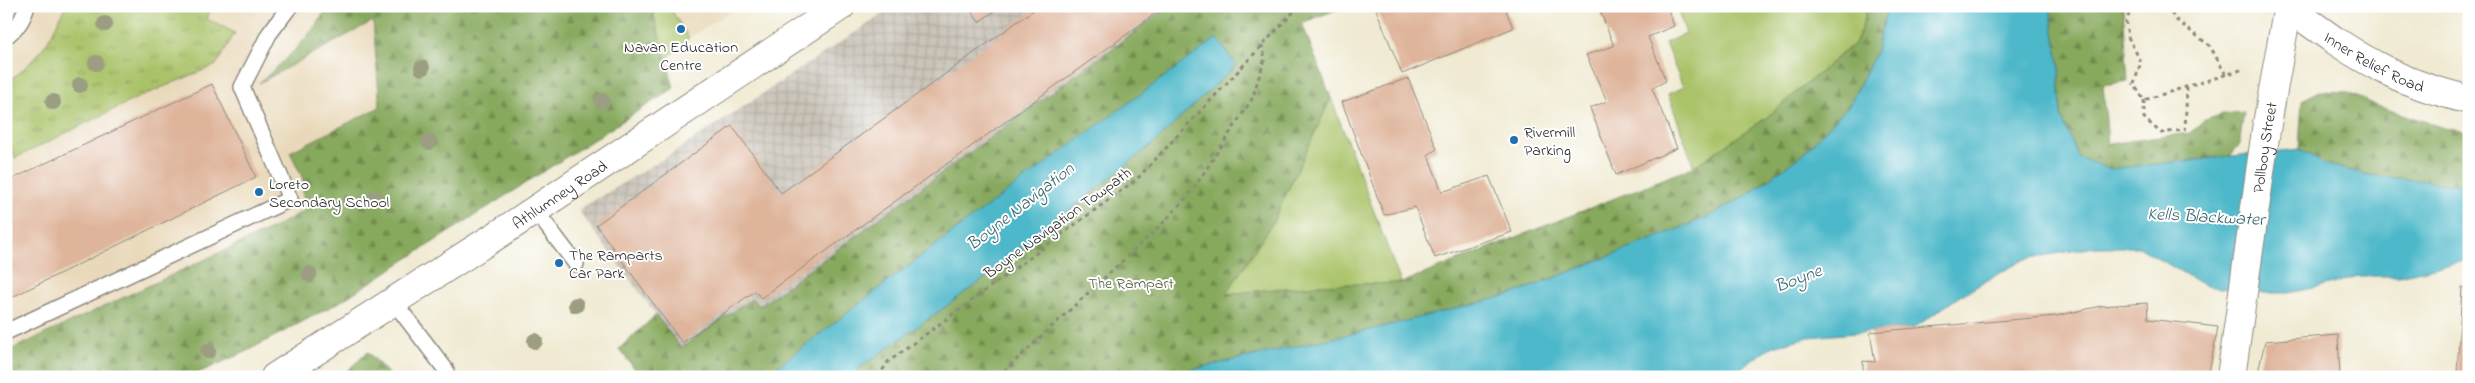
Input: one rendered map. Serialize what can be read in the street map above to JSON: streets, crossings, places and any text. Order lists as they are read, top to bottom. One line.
{"streets":{"main road":["Inner Relief Road","Pollboy Street","Athlumney Road"],"path":["Boyne Navigation Towpath"]},"crossings":[["Inner Relief Road","Pollboy Street"]],"water":["Boyne Navigation","Kells Blackwater","Boyne"],"parks":["The Rampart"],"places":["Navan Education Centre","Rivermill Parking","Loreto Secondary School","The Ramparts Car Park"]}
